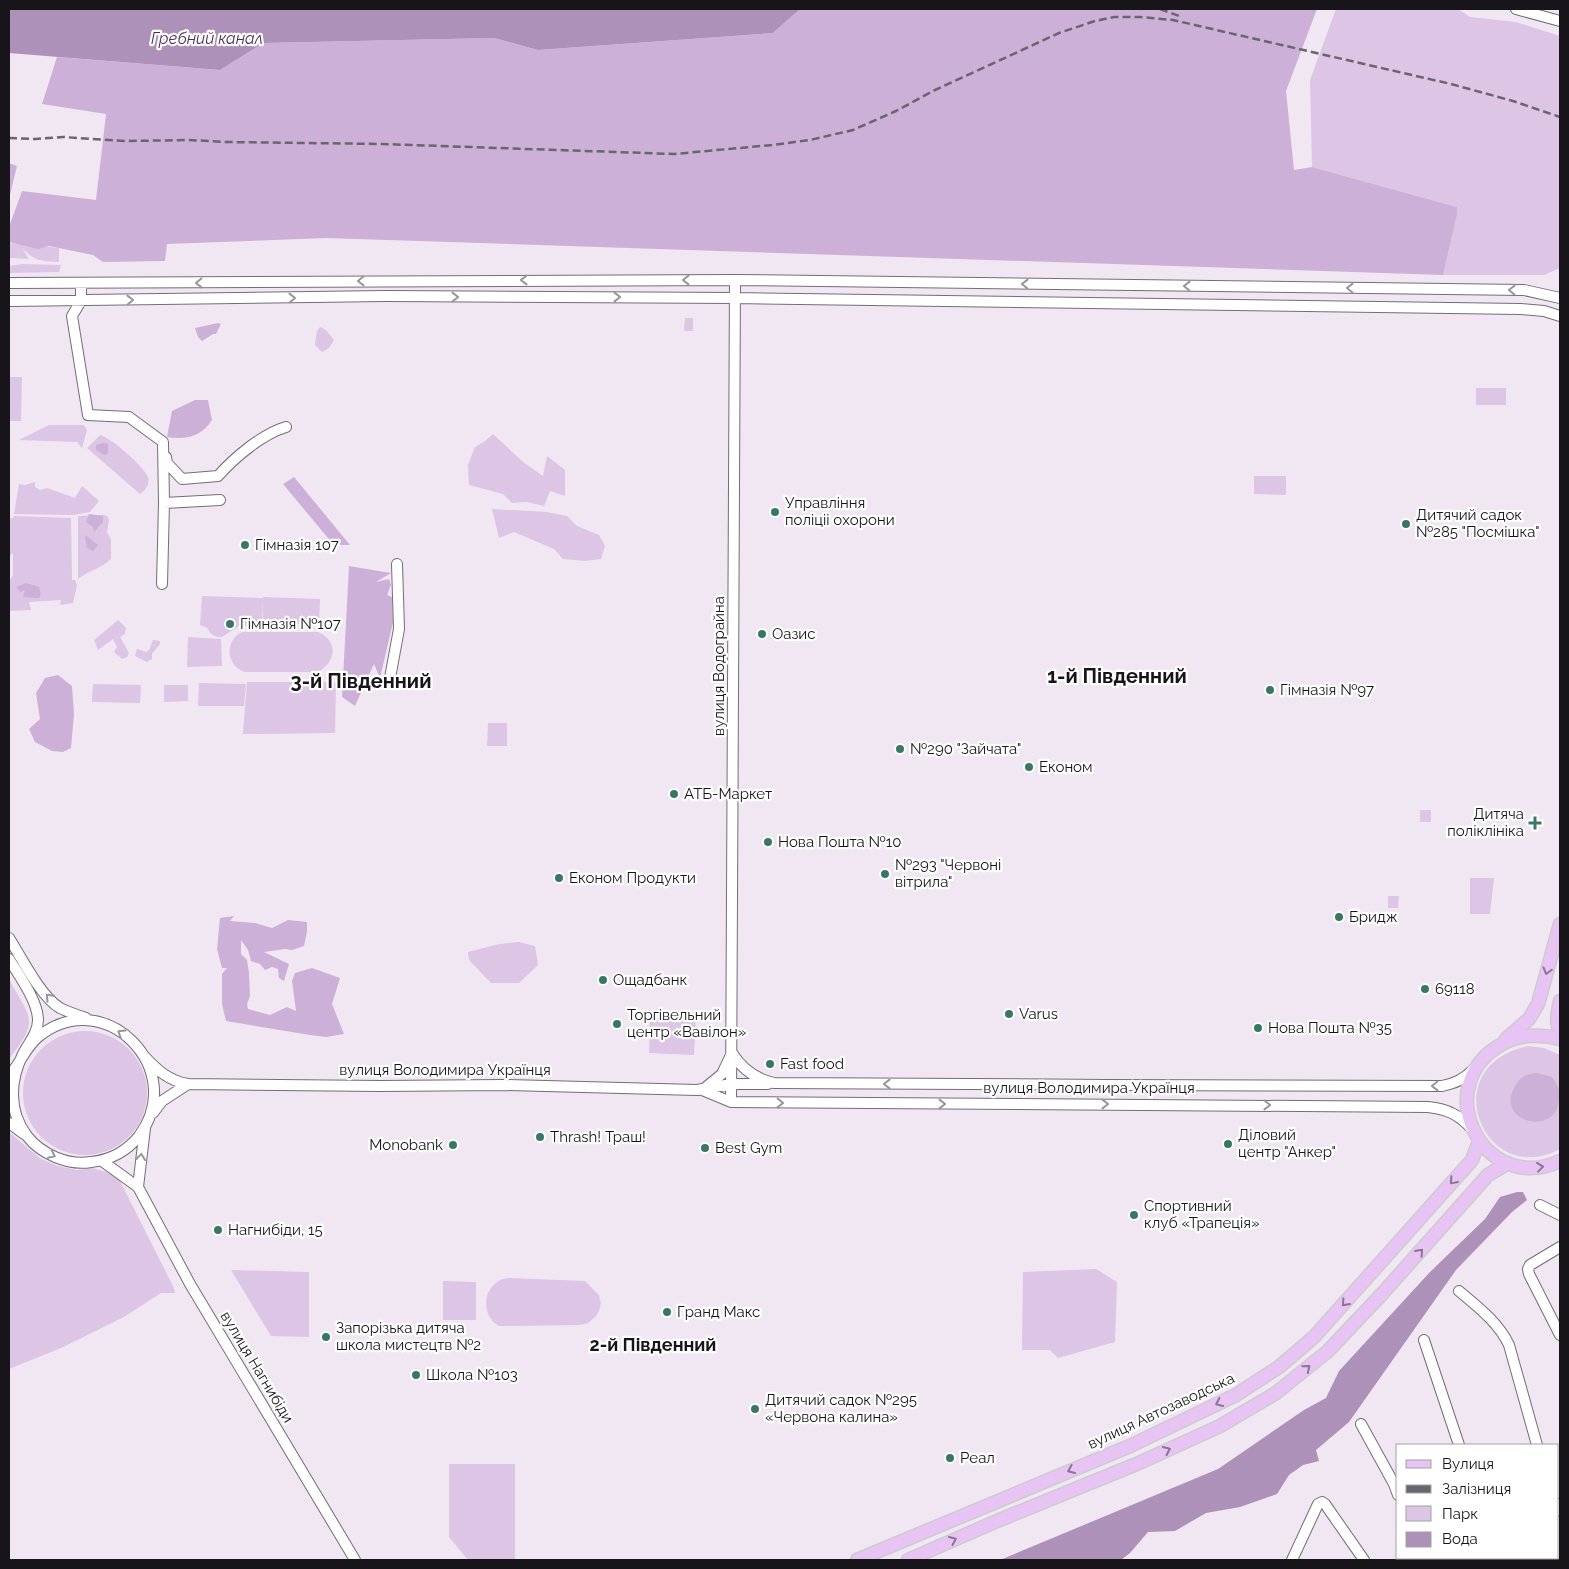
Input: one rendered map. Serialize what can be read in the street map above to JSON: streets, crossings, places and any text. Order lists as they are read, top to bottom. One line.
{"streets":{"main road":["вулиця Володимира Українця","вулиця Автозаводська"],"street":["вулиця Водограйна","вулиця Нагнибіди"]},"crossings":[["вулиця Водограйна","вулиця Володимира Українця"],["вулиця Володимира Українця","вулиця Нагнибіди"],["вулиця Володимира Українця","вулиця Автозаводська"]],"districts":["1-й Південний","3-й Південний","2-й Південний"],"water":["Гребний канал"],"places":{"other":["Управлiння полiцii охорони","Дитячий садок №285 \"Посмішка\"","Гімназія 107","Гімназія №107","Оазис","Гімназія №97","№290 \"Зайчата\"","Економ","АТБ-Маркет","Нова Пошта №10","№293 \"Червоні вітрила\"","Економ Продукти","Бридж","Ощадбанк","69118","Varus","Торгівельний центр «Вавілон»","Нова Пошта №35","Fast food","Thrash! Траш!","Діловий центр \"Анкер\"","Monobank","Best Gym","Спортивний клуб «Трапеція»","Нагнибіди, 15","Гранд Макс","Запорізька дитяча школа мистецтв №2","Школа №103","Дитячий садок №295 «Червона калина»","Реал"],"health":["Дитяча поліклініка"]},"legend":["Вулиця","Залізниця","Парк","Вода"]}
